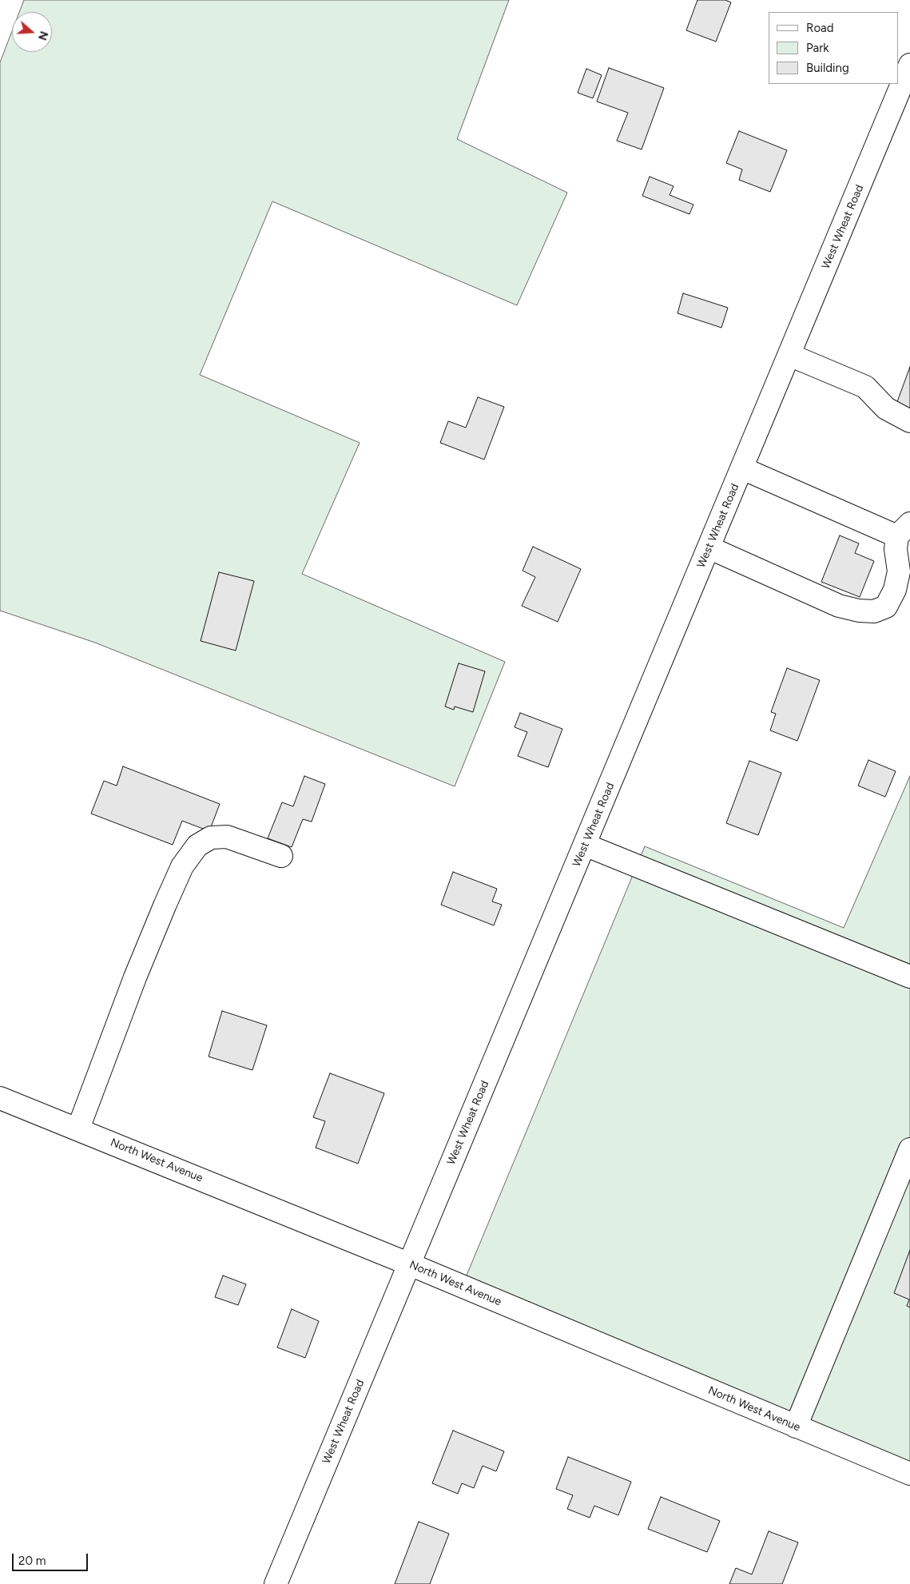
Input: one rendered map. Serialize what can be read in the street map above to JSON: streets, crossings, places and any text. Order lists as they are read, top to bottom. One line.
{"streets":{"street":["West Wheat Road","North West Avenue"]},"crossings":[["West Wheat Road","North West Avenue"]],"legend":["Road","Park","Building"],"scale_bar":"20 m","north":"right"}
